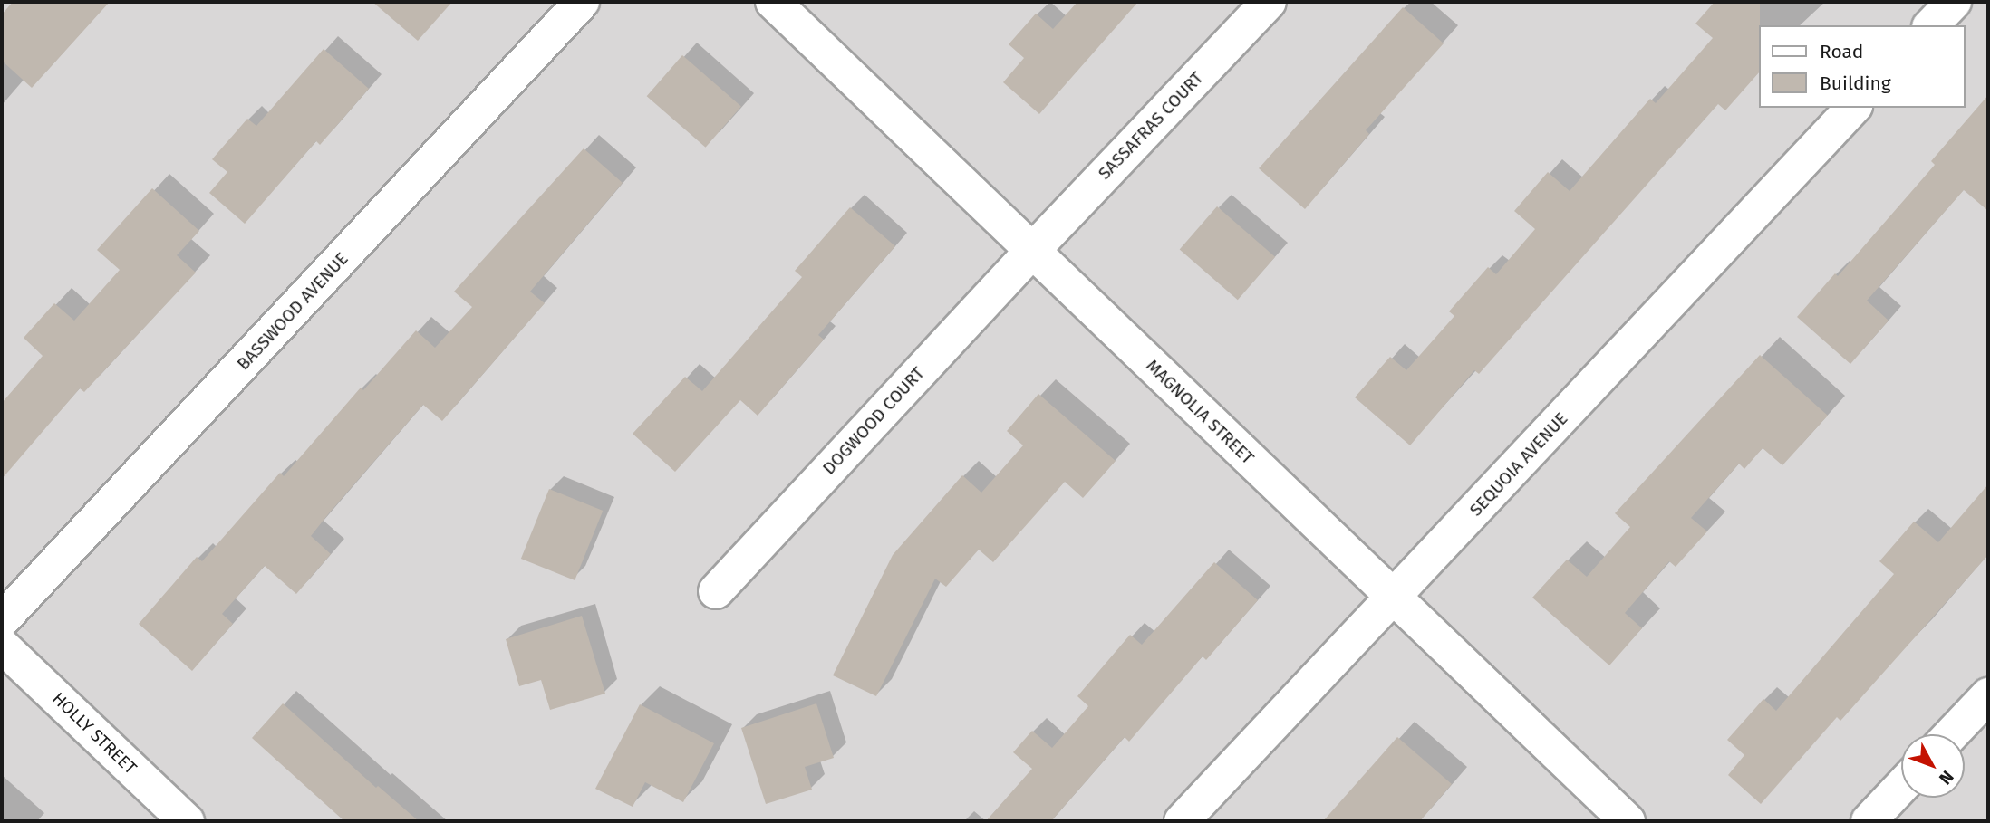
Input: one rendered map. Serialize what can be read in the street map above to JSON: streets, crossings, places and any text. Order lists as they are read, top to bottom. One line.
{"streets":{"street":["SASSAFRAS COURT","BASSWOOD AVENUE","MAGNOLIA STREET","DOGWOOD COURT","SEQUOIA AVENUE","HOLLY STREET"]},"crossings":[["SASSAFRAS COURT","MAGNOLIA STREET"],["SASSAFRAS COURT","DOGWOOD COURT"],["MAGNOLIA STREET","DOGWOOD COURT"],["MAGNOLIA STREET","SEQUOIA AVENUE"]],"legend":["Road","Building"],"north":"bottom right"}
